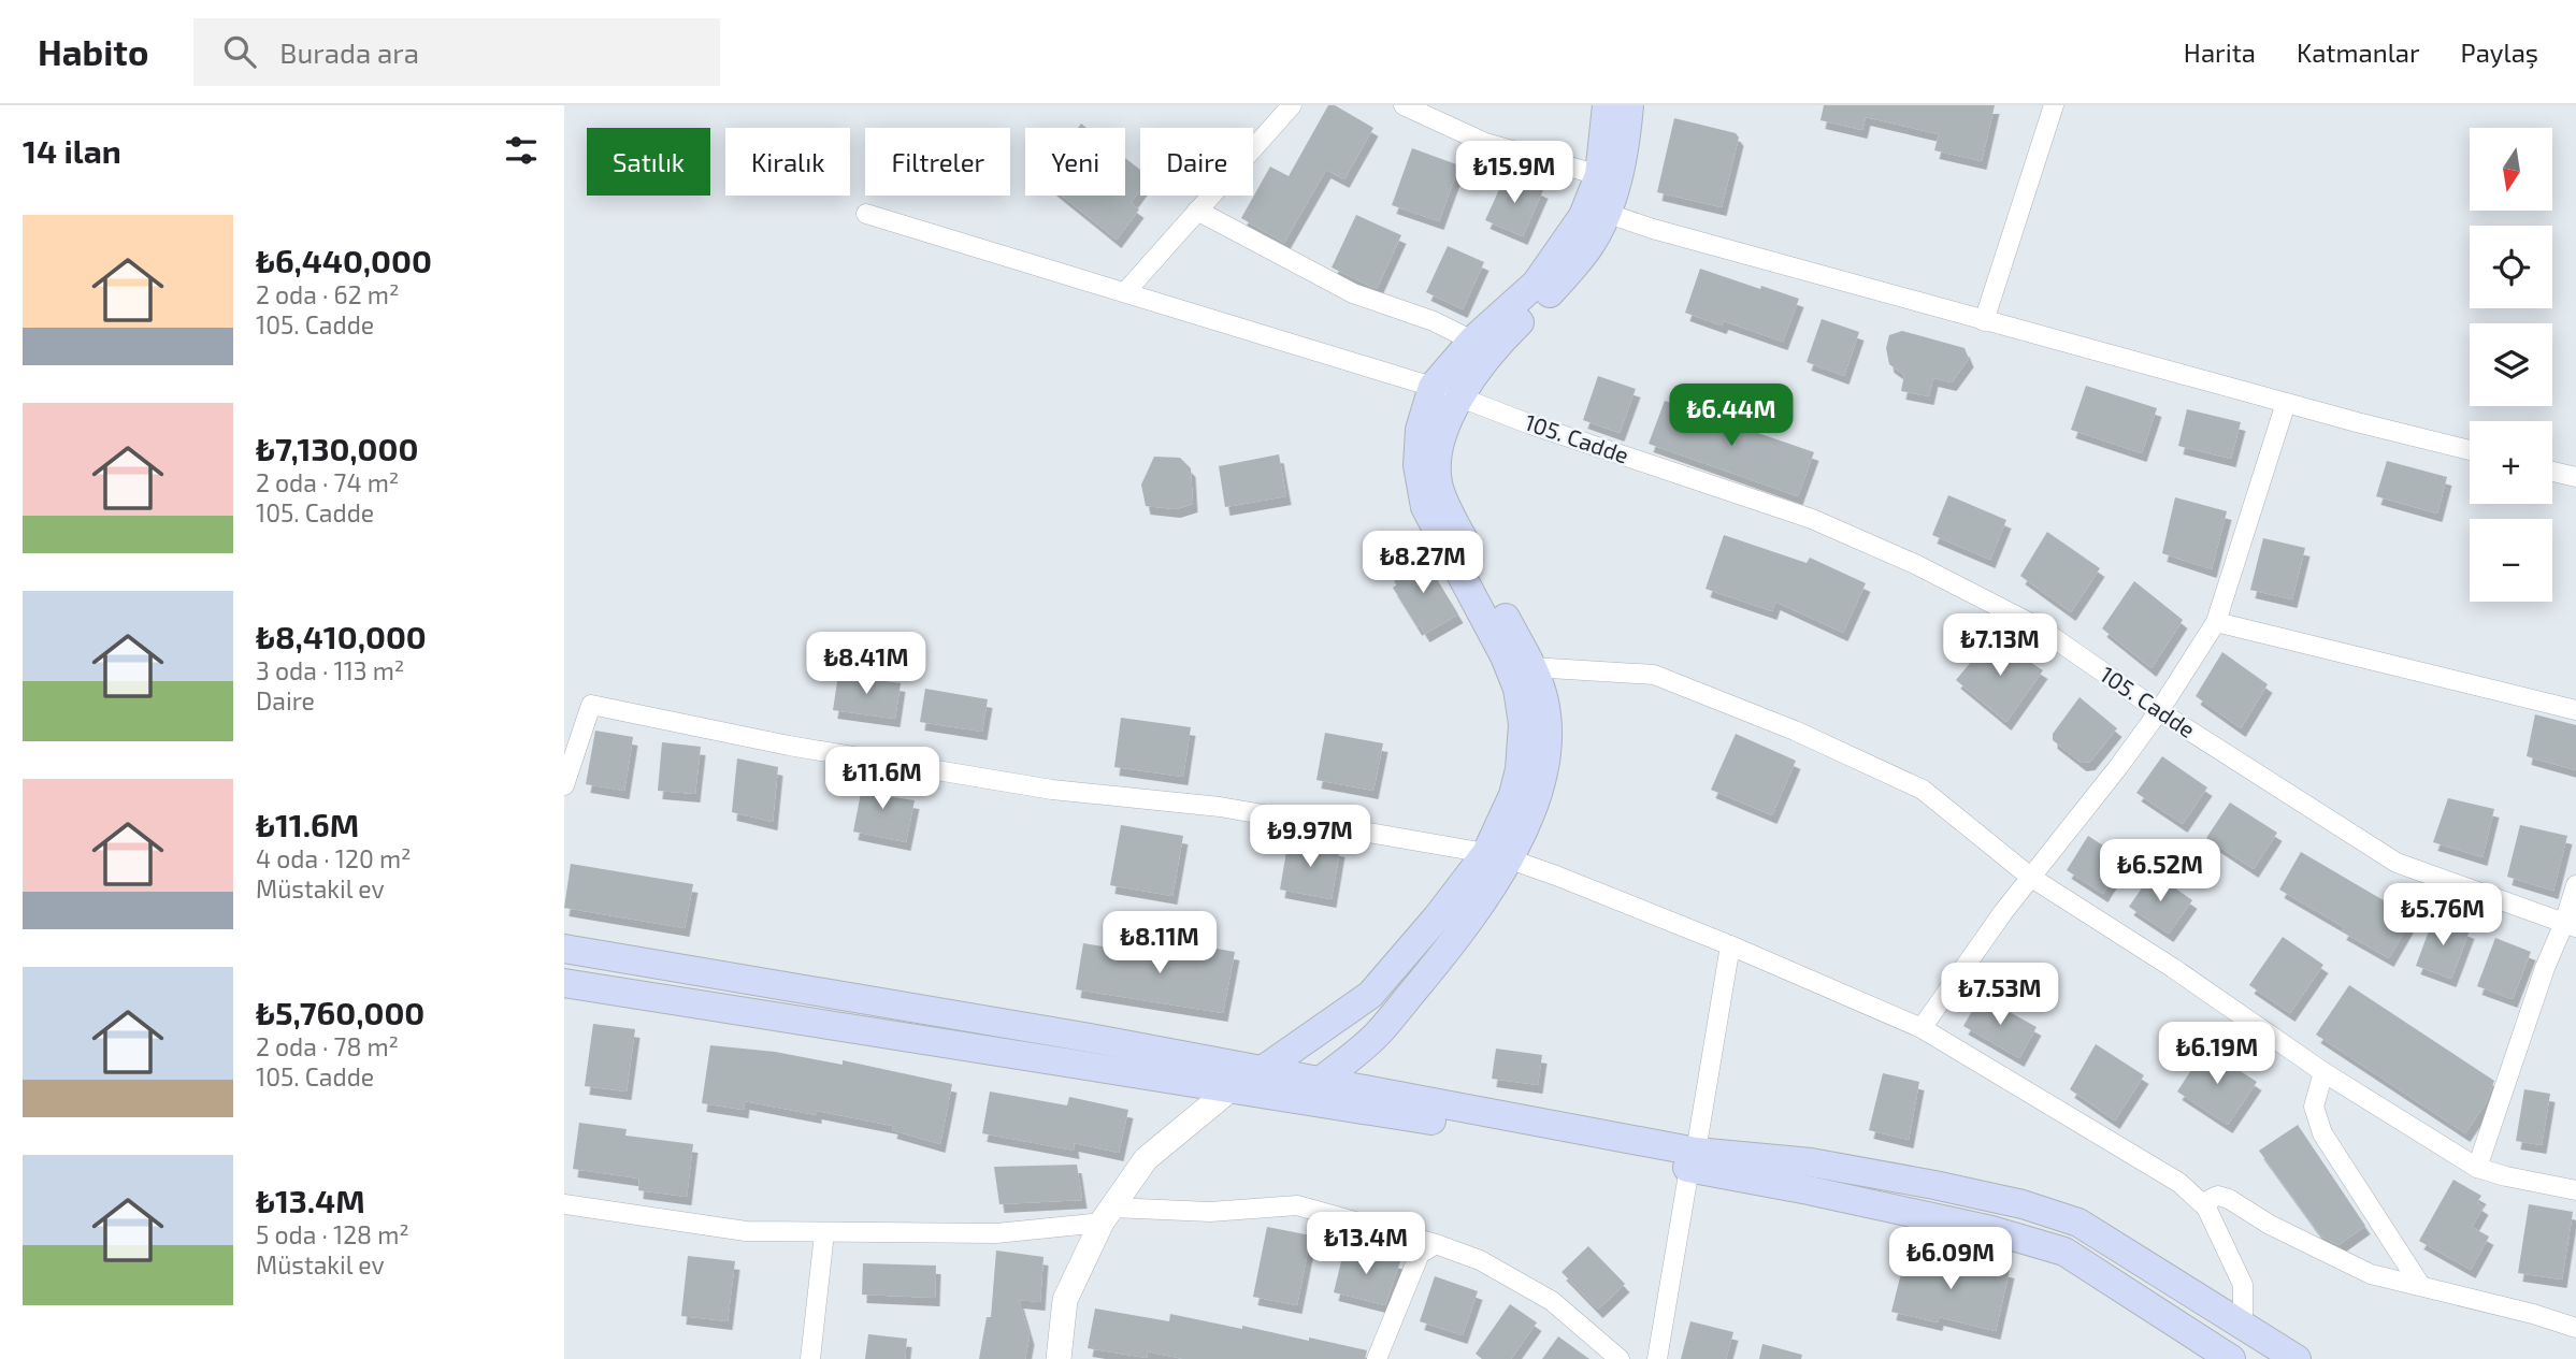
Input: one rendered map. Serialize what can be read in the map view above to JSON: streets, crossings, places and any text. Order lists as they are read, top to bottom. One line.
{"streets":{"street":["105. Cadde"]},"north":"bottom","page":{"header":"Habito","search":"Burada ara","nav":["Harita","Katmanlar","Paylaş"],"heading":"14 ilan","map_buttons":["+","−"],"chip":["Satılık","Kiralık","Filtreler","Yeni","Daire"],"price":["₺15.9M","₺6.44M","₺8.27M","₺7.13M","₺8.41M","₺11.6M","₺9.97M","₺6.52M","₺5.76M","₺8.11M","₺7.53M","₺6.19M","₺13.4M","₺6.09M"],"list":[{"name":"₺6,440,000","note":"2 oda · 62 m² · 105. Cadde"},{"name":"₺7,130,000","note":"2 oda · 74 m² · 105. Cadde"},{"name":"₺8,410,000","note":"3 oda · 113 m² · Daire"},{"name":"₺11.6M","note":"4 oda · 120 m² · Müstakil ev"},{"name":"₺5,760,000","note":"2 oda · 78 m² · 105. Cadde"},{"name":"₺13.4M","note":"5 oda · 128 m² · Müstakil ev"}]}}
